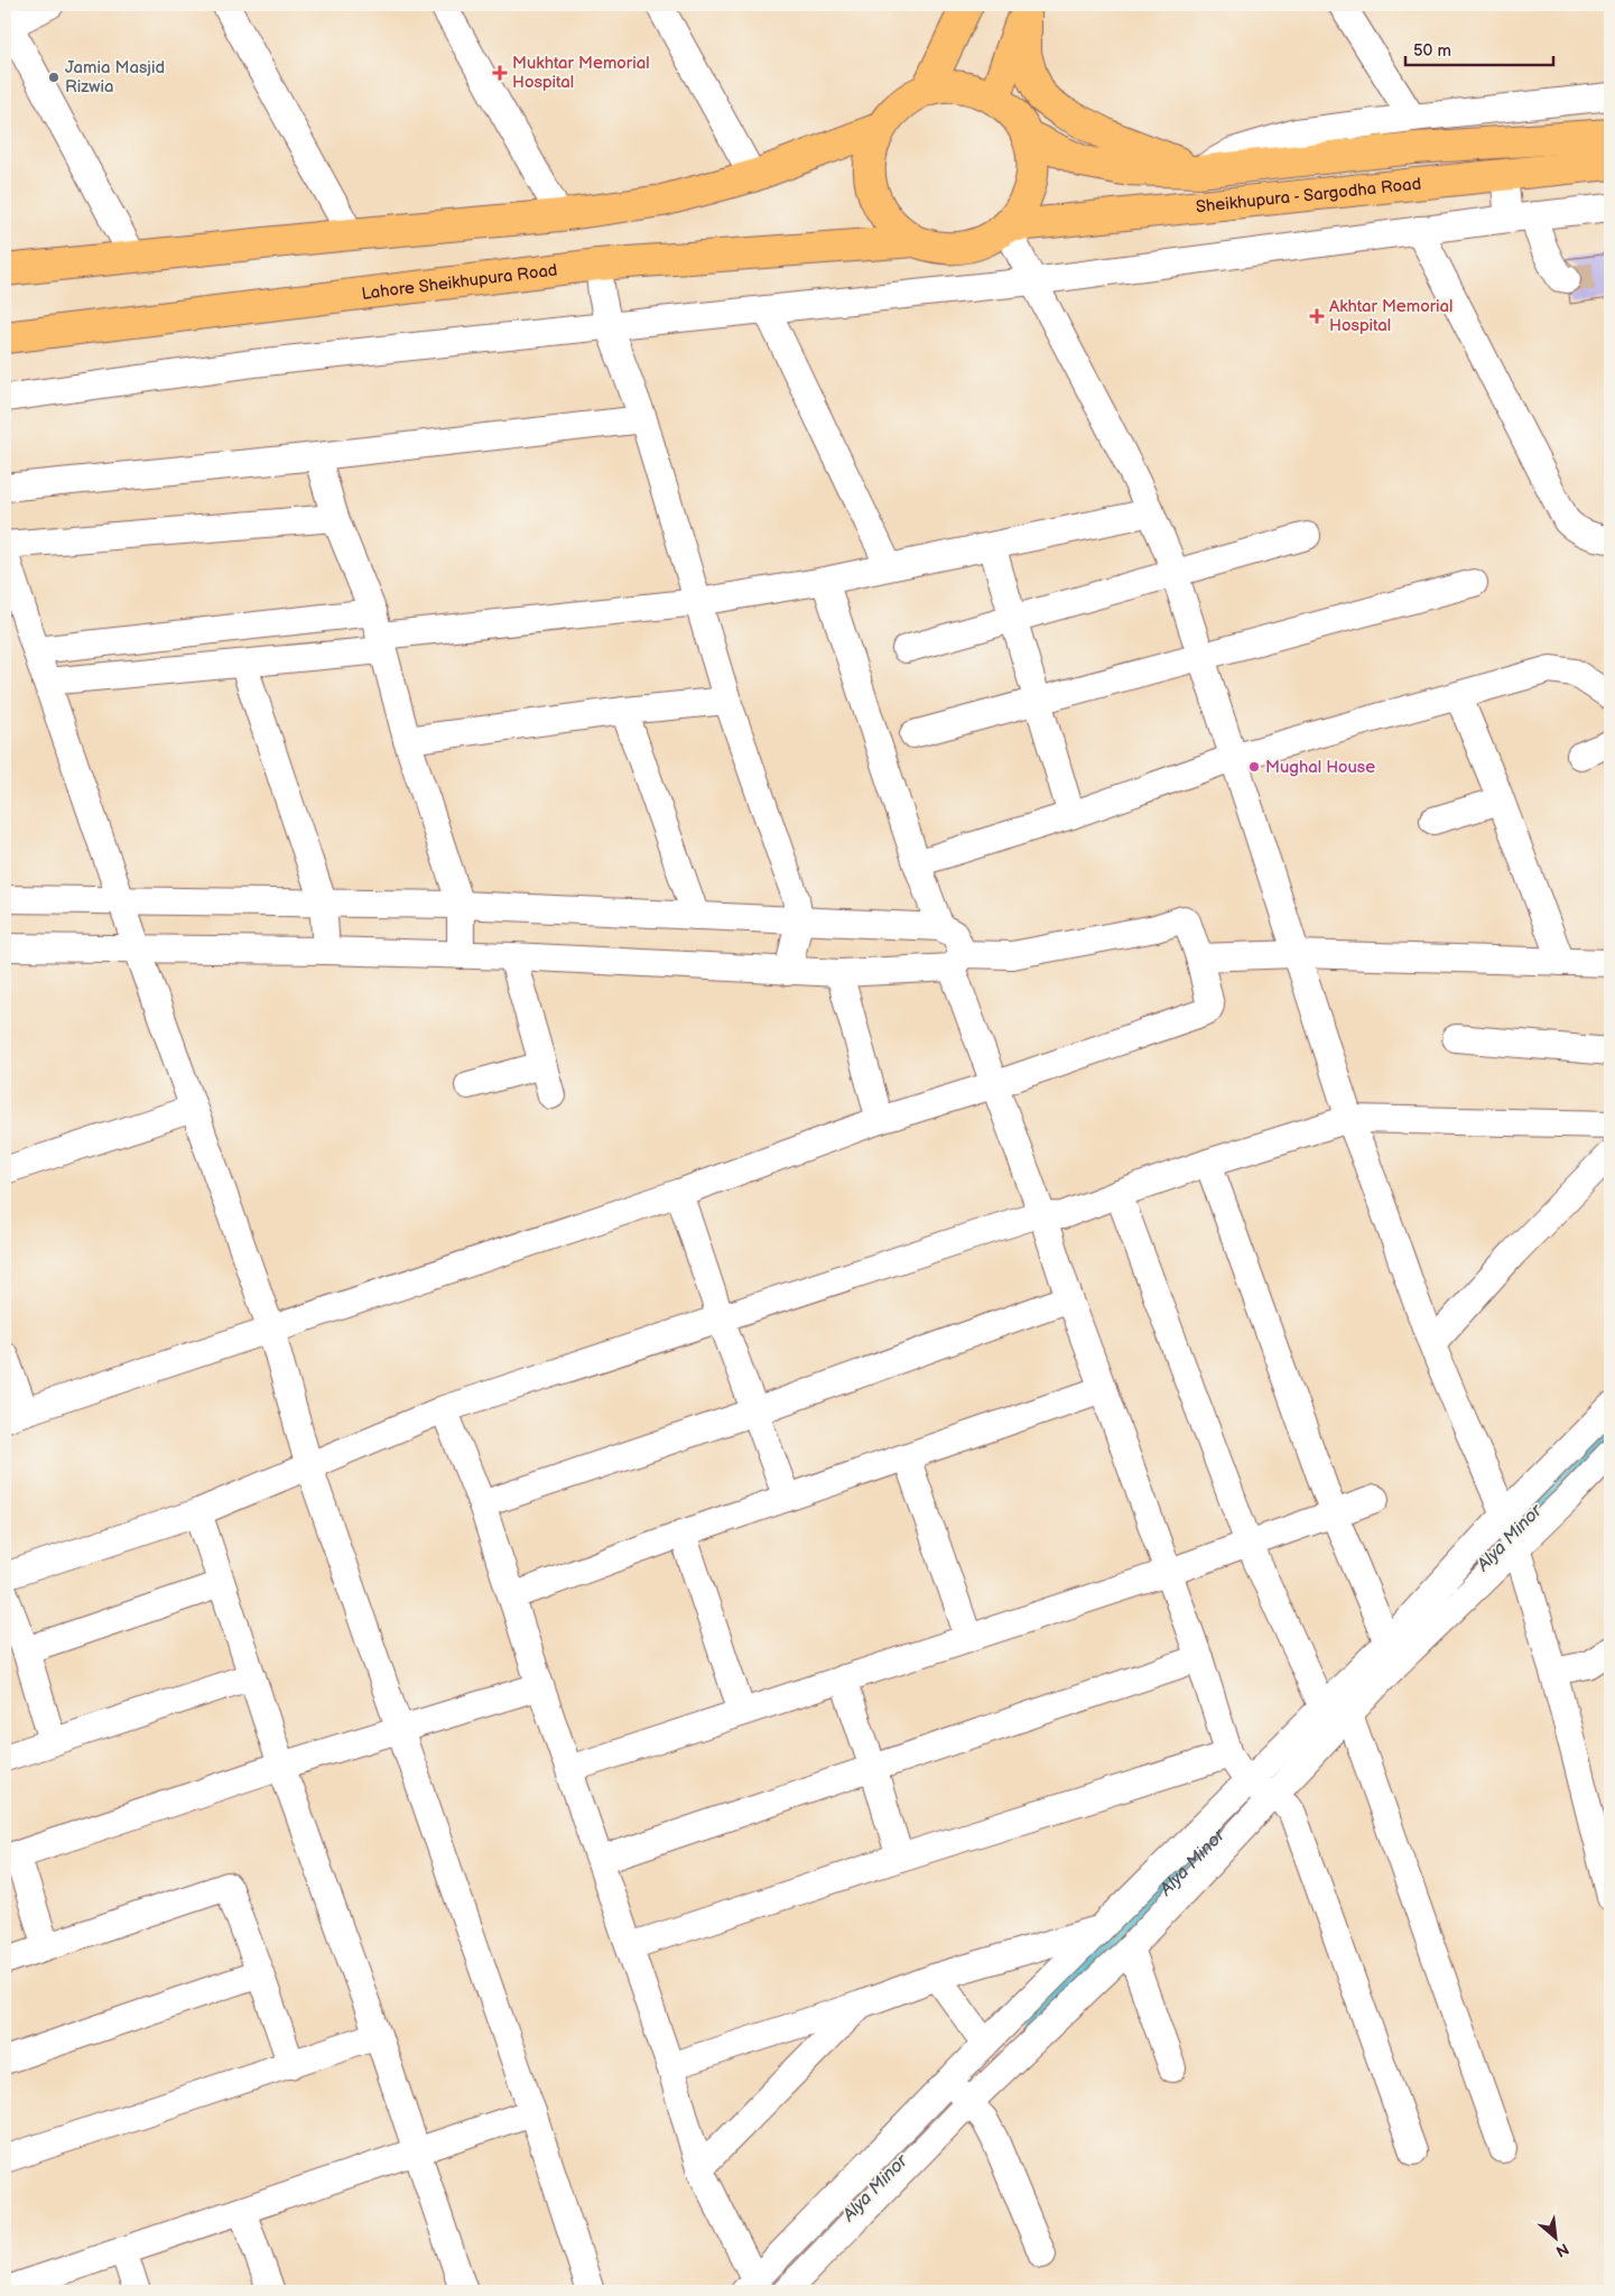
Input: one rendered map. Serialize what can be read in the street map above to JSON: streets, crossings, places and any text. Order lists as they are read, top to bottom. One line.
{"streets":{"highway":["Sheikhupura - Sargodha Road","Lahore Sheikhupura Road"]},"crossings":[["Sheikhupura - Sargodha Road","Lahore Sheikhupura Road"]],"water":["Alya Minor"],"places":{"health":["Mukhtar Memorial Hospital","Akhtar Memorial Hospital"],"other":["Jamia Masjid Rizwia","Mughal House"]},"scale_bar":"50 m","north":"bottom right"}
